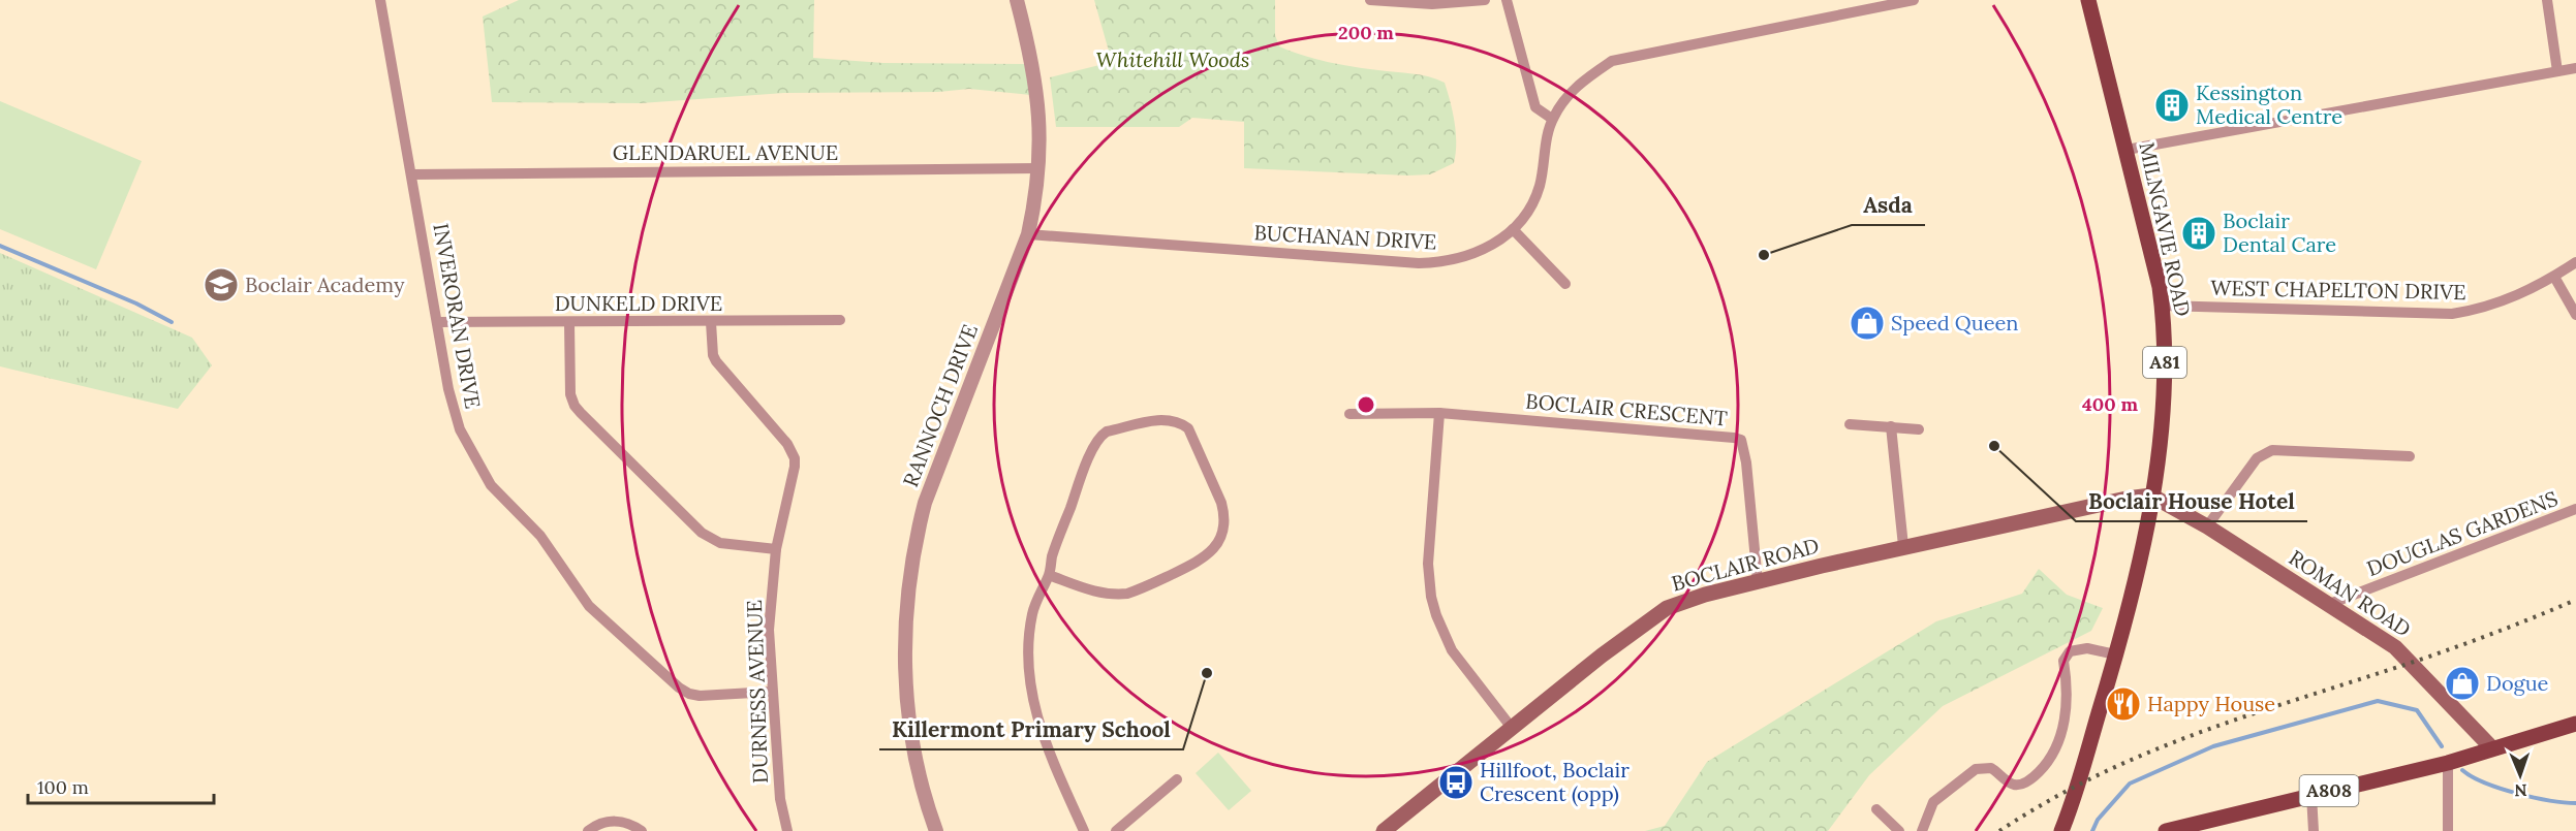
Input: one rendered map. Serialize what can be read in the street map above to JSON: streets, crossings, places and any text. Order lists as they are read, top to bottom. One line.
{"streets":{"main road":["MILNGAVIE ROAD","A81","BOCLAIR ROAD","ROMAN ROAD","A808"],"street":["GLENDARUEL AVENUE","BUCHANAN DRIVE","WEST CHAPELTON DRIVE","DUNKELD DRIVE","INVERORAN DRIVE","RANNOCH DRIVE","BOCLAIR CRESCENT","DOUGLAS GARDENS","DURNESS AVENUE"]},"crossings":[["GLENDARUEL AVENUE","INVERORAN DRIVE"],["GLENDARUEL AVENUE","RANNOCH DRIVE"],["MILNGAVIE ROAD","WEST CHAPELTON DRIVE"],["MILNGAVIE ROAD","BOCLAIR ROAD"],["MILNGAVIE ROAD","ROMAN ROAD"],["BUCHANAN DRIVE","RANNOCH DRIVE"],["DUNKELD DRIVE","INVERORAN DRIVE"],["DUNKELD DRIVE","DURNESS AVENUE"],["INVERORAN DRIVE","DURNESS AVENUE"],["BOCLAIR CRESCENT","BOCLAIR ROAD"],["DOUGLAS GARDENS","ROMAN ROAD"],["BOCLAIR ROAD","ROMAN ROAD"],["ROMAN ROAD","A808"]],"parks":["Whitehill Woods"],"places":{"building":["Kessington Medical Centre","Boclair Dental Care"],"other":["Asda","Boclair House Hotel","Killermont Primary School"],"school or university":["Boclair Academy"],"shop":["Speed Queen","Dogue"],"restaurant":["Happy House"],"bus stop":["Hillfoot, Boclair Crescent (opp)"]},"scale_bar":"100 m","north":"bottom","rings":["200 m","400 m"]}
